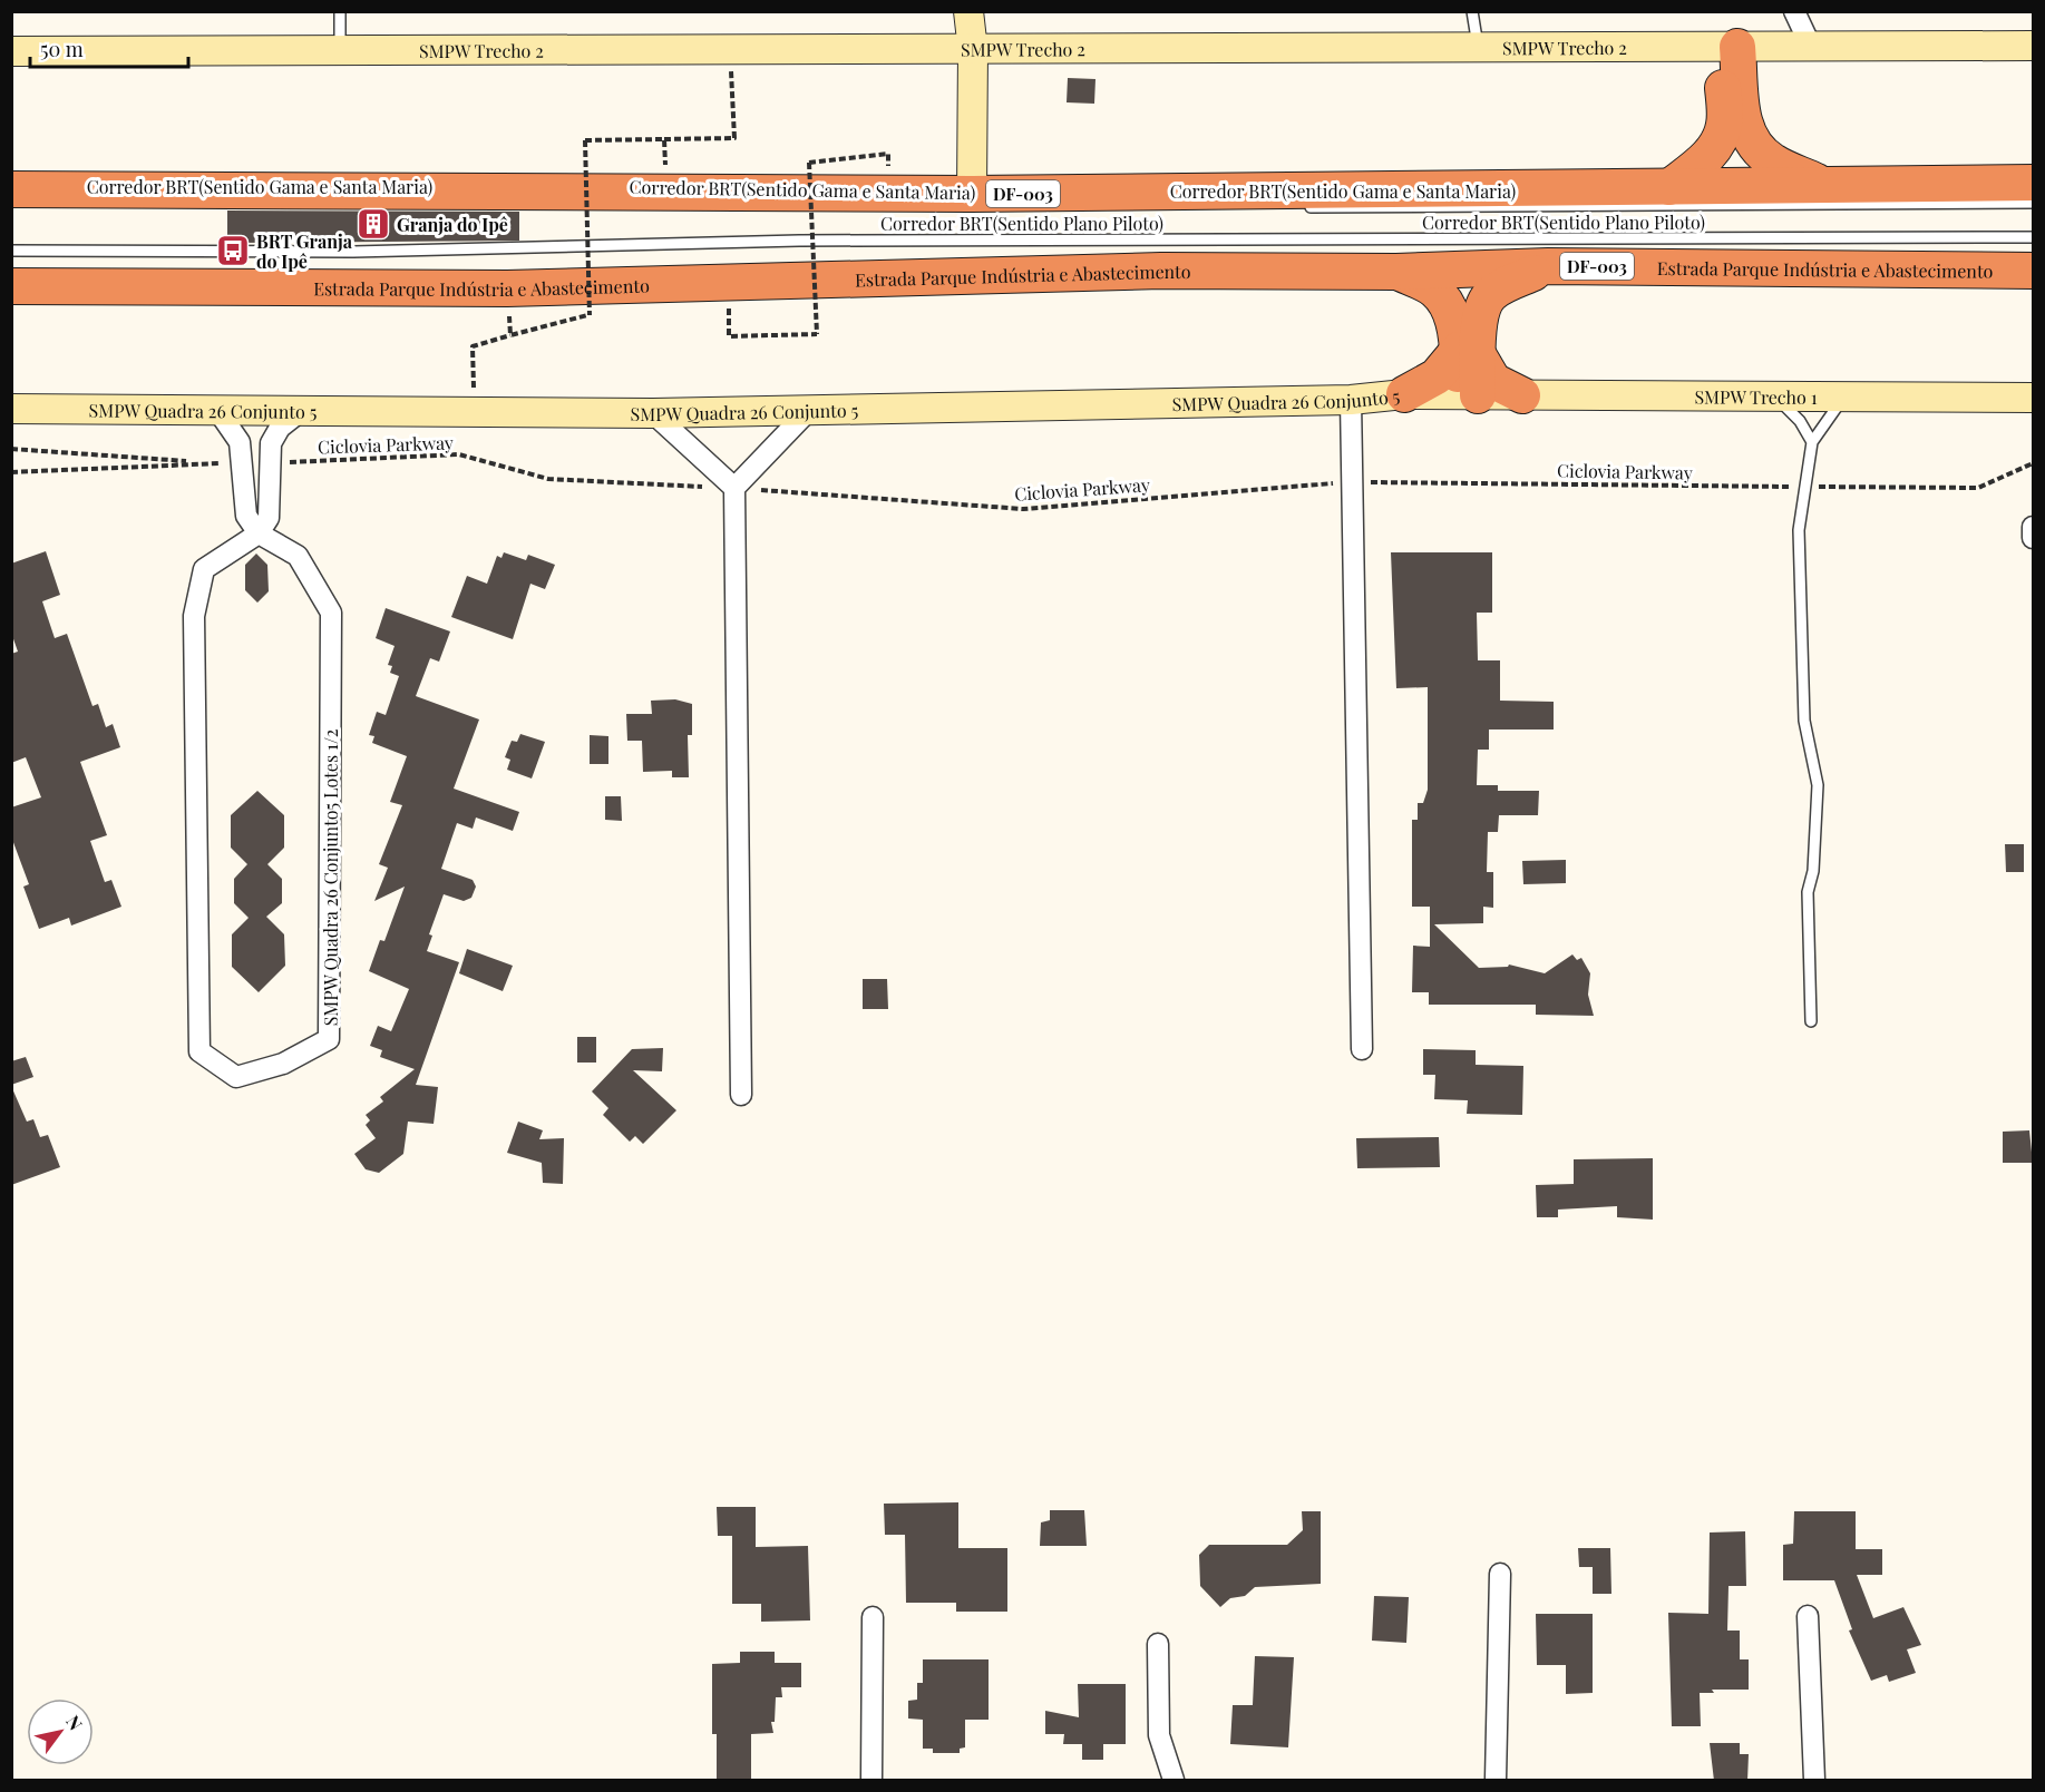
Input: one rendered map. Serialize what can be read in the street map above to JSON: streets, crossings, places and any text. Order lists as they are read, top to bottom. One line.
{"streets":{"highway":["DF-003","Estrada Parque Indústria e Abastecimento"],"street":["SMPW Trecho 2","SMPW Trecho 1","SMPW Quadra 26 Conjunto 5","SMPW Quadra 26 Conjunto5 Lotes 1/2"],"lane":["Corredor BRT(Sentido Gama e Santa Maria)","Corredor BRT(Sentido Plano Piloto)"],"path":["Ciclovia Parkway"]},"crossings":[["Corredor BRT(Sentido Gama e Santa Maria)","DF-003"],["SMPW Trecho 1","SMPW Quadra 26 Conjunto 5"]],"places":{"building":["Granja do Ipê"],"bus stop":["BRT Granja do Ipê"]},"scale_bar":"50 m","north":"top right"}
